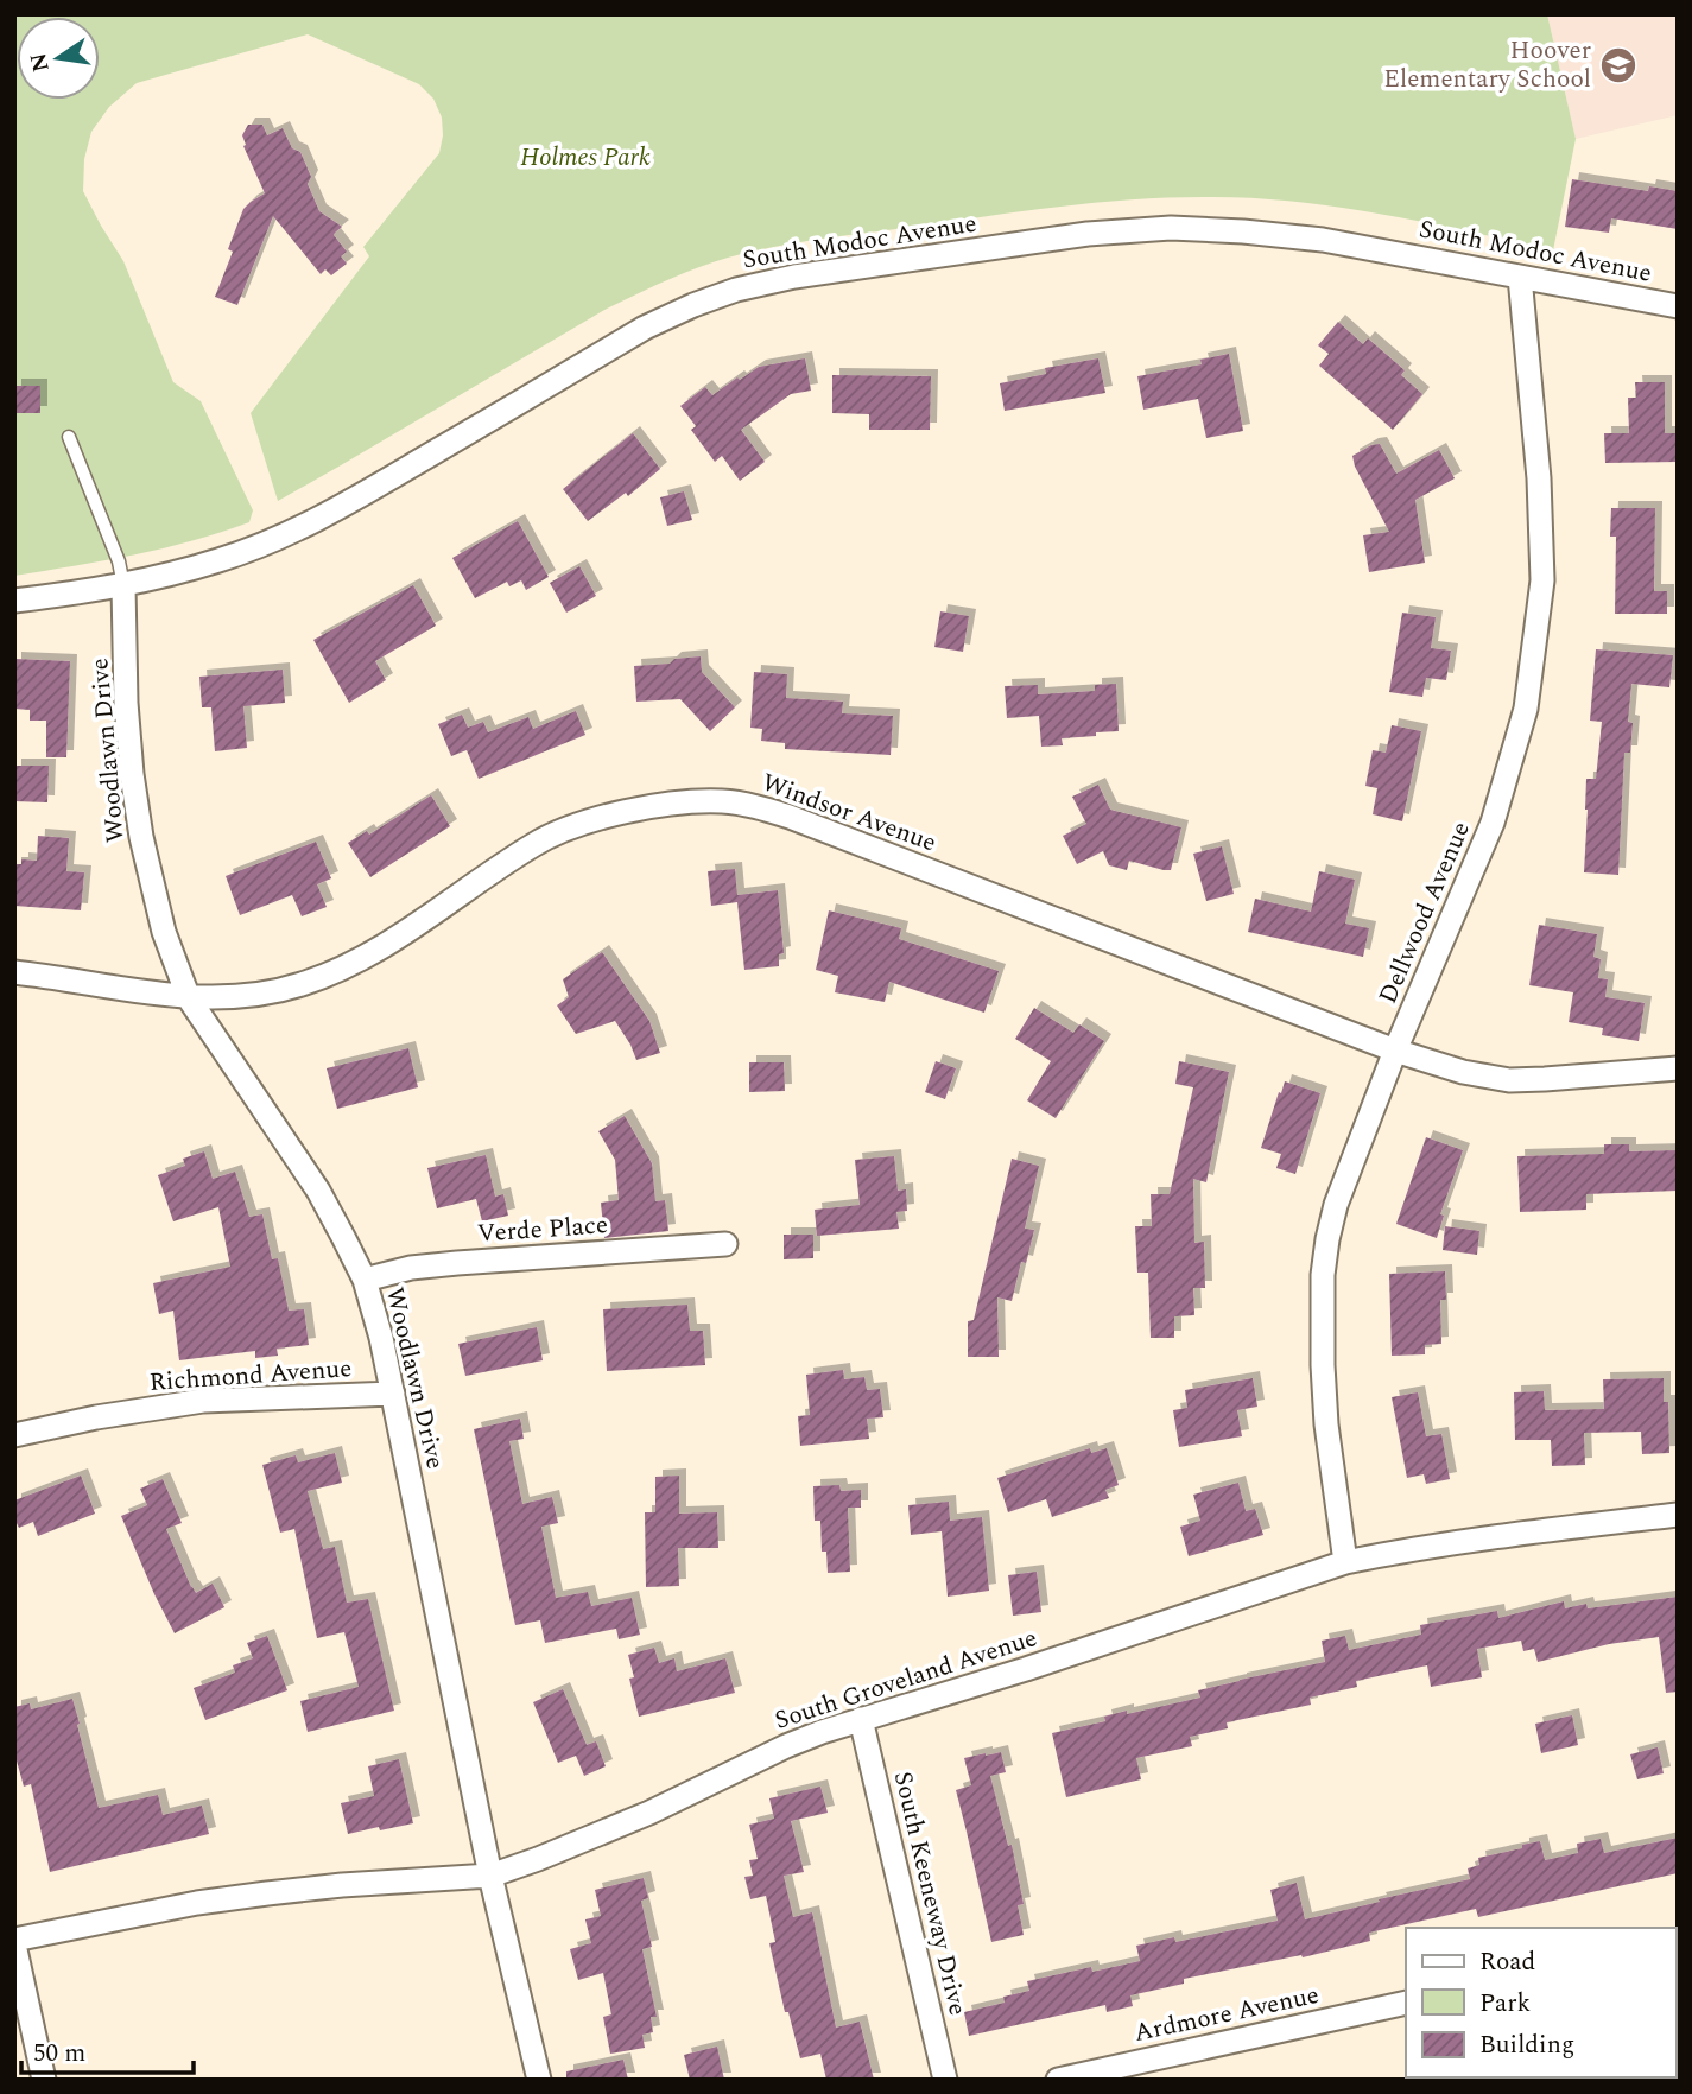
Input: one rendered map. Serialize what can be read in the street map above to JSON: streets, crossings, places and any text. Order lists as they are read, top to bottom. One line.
{"streets":{"street":["South Modoc Avenue","Woodlawn Drive","Windsor Avenue","Dellwood Avenue","Verde Place","Richmond Avenue","South Groveland Avenue","South Keeneway Drive","Ardmore Avenue"]},"crossings":[["South Modoc Avenue","Woodlawn Drive"],["South Modoc Avenue","Dellwood Avenue"],["Woodlawn Drive","Windsor Avenue"],["Woodlawn Drive","Verde Place"],["Woodlawn Drive","Richmond Avenue"],["Woodlawn Drive","South Groveland Avenue"],["Windsor Avenue","Dellwood Avenue"],["Dellwood Avenue","South Groveland Avenue"],["South Groveland Avenue","South Keeneway Drive"]],"parks":["Holmes Park"],"places":{"school or university":["Hoover Elementary School"]},"legend":["Road","Park","Building"],"scale_bar":"50 m","north":"left"}
